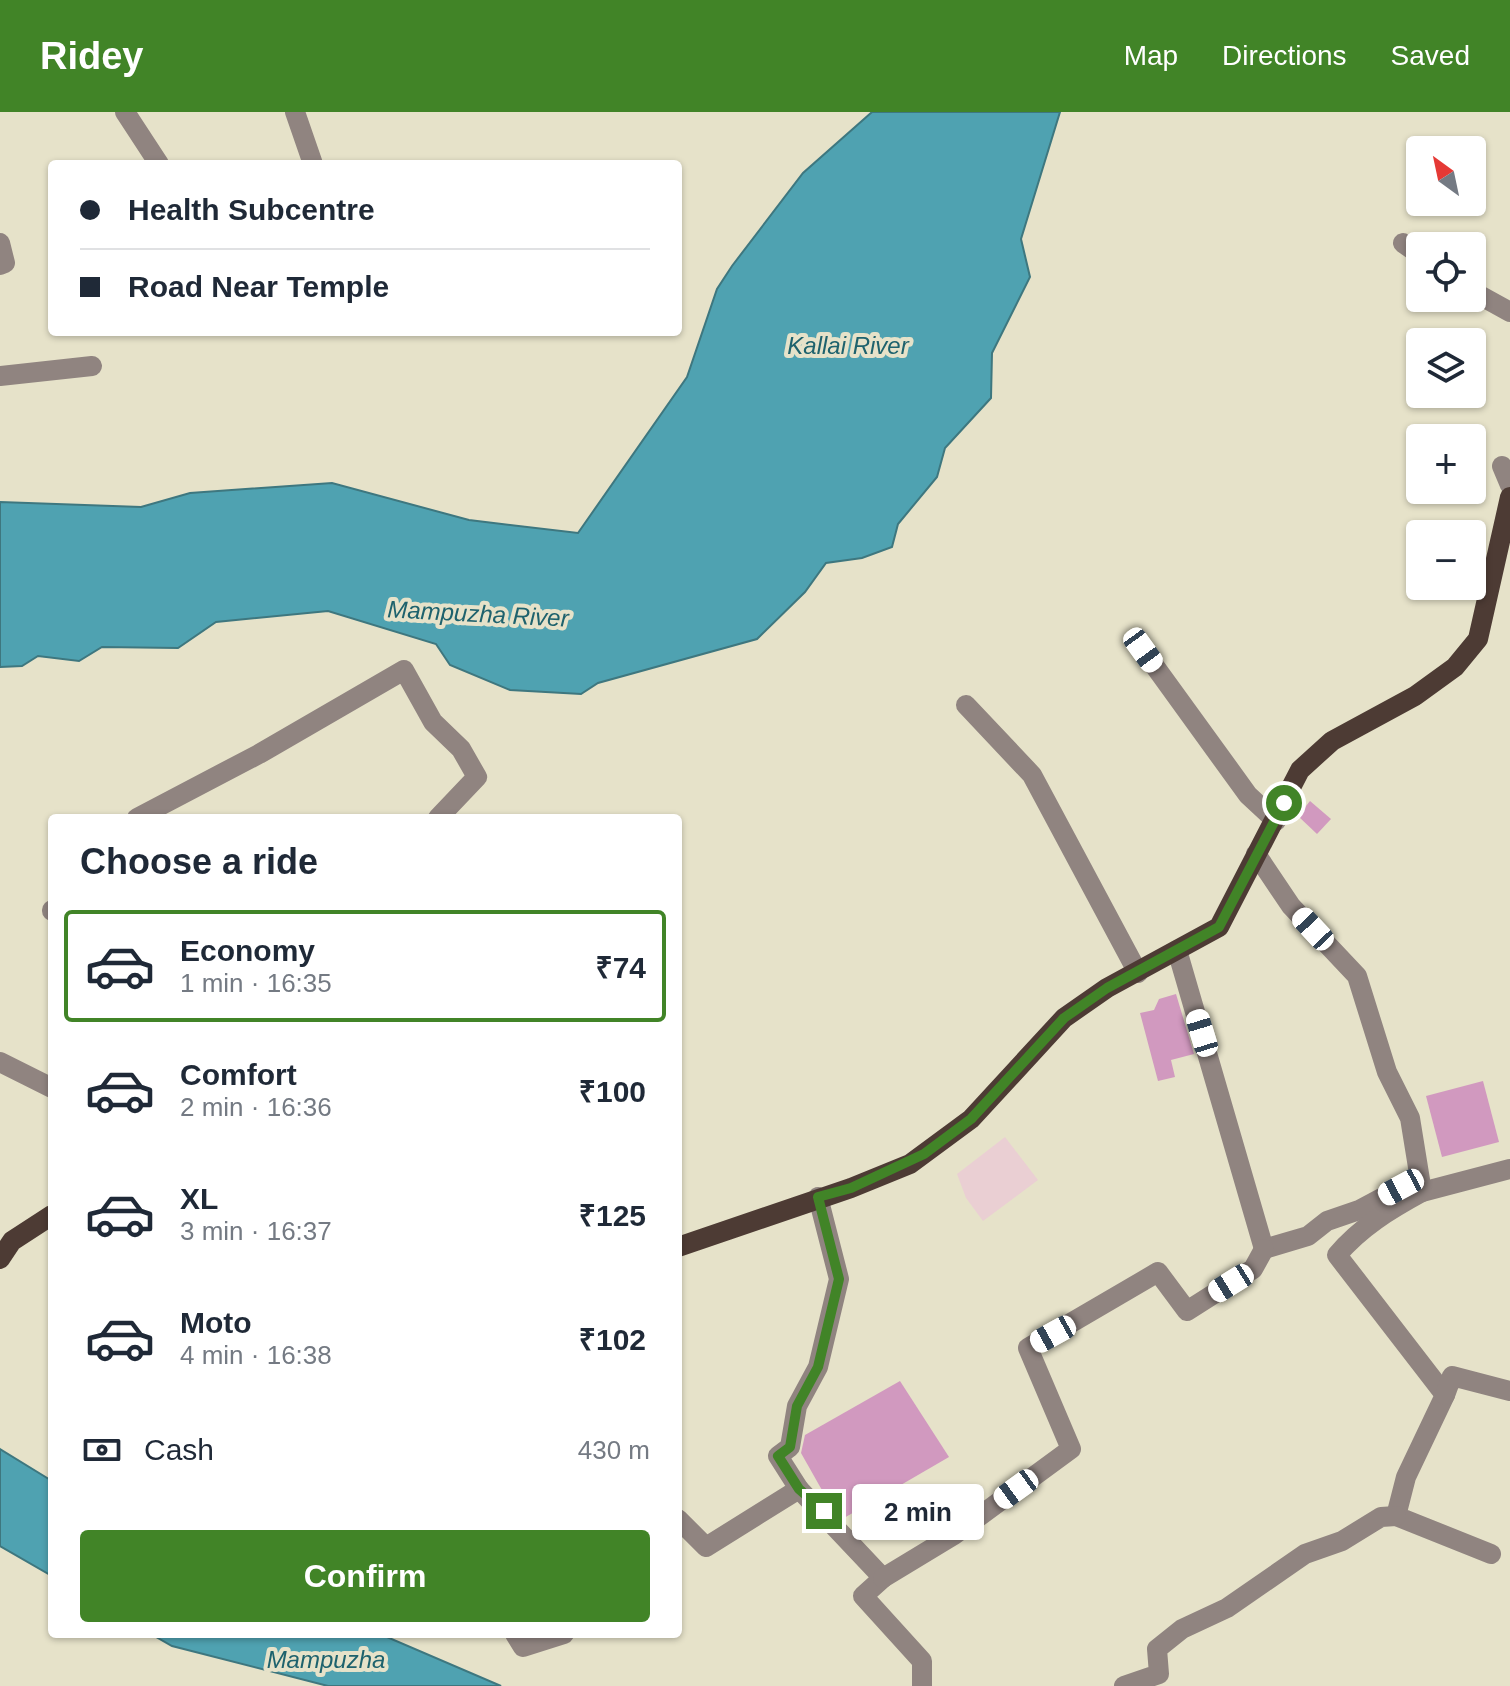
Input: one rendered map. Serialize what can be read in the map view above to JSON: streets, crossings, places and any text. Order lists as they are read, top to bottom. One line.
{"water":["Kallai River","Mampuzha River","Mampuzha"],"north":"top left","page":{"header":"Ridey","nav":["Map","Directions","Saved"],"map_buttons":["+","−"],"banner":["Health Subcentre","Road Near Temple"],"heading":"Choose a ride","list":[{"name":"Economy","note":"1 min · 16:35","value":"₹74"},{"name":"Comfort","note":"2 min · 16:36","value":"₹100"},{"name":"XL","note":"3 min · 16:37","value":"₹125"},{"name":"Moto","note":"4 min · 16:38","value":"₹102"}],"pay":["Cash","430 m"],"bubble":"2 min","buttons":"Confirm"}}
